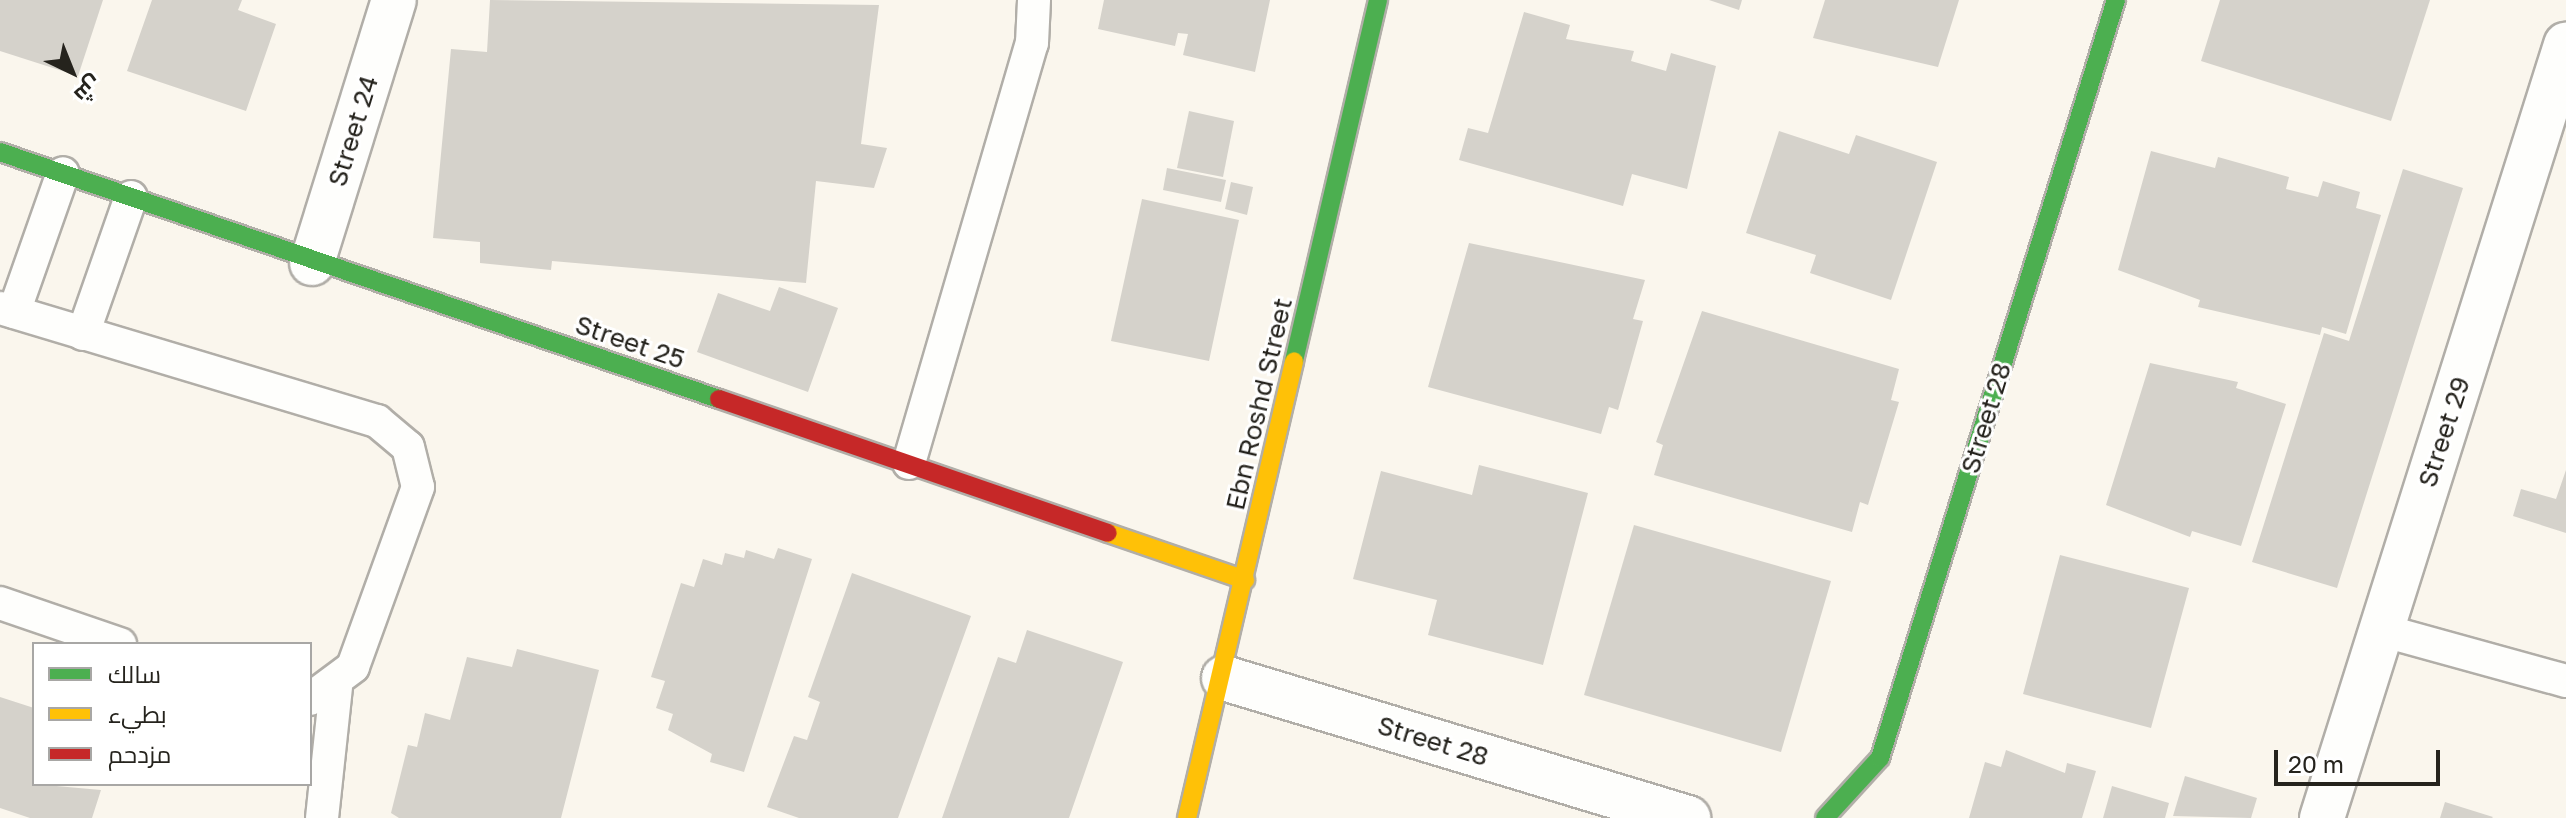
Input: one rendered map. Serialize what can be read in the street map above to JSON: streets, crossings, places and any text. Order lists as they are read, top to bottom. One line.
{"streets":{"street":["Street 24","Street 25","Ebn Roshd Street","Street 28","Street 29"]},"crossings":[["Street 24","Street 25"],["Street 25","Ebn Roshd Street"],["Ebn Roshd Street","Street 28"]],"legend":["سالك","بطيء","مزدحم"],"scale_bar":"20 m","north":"bottom right"}
